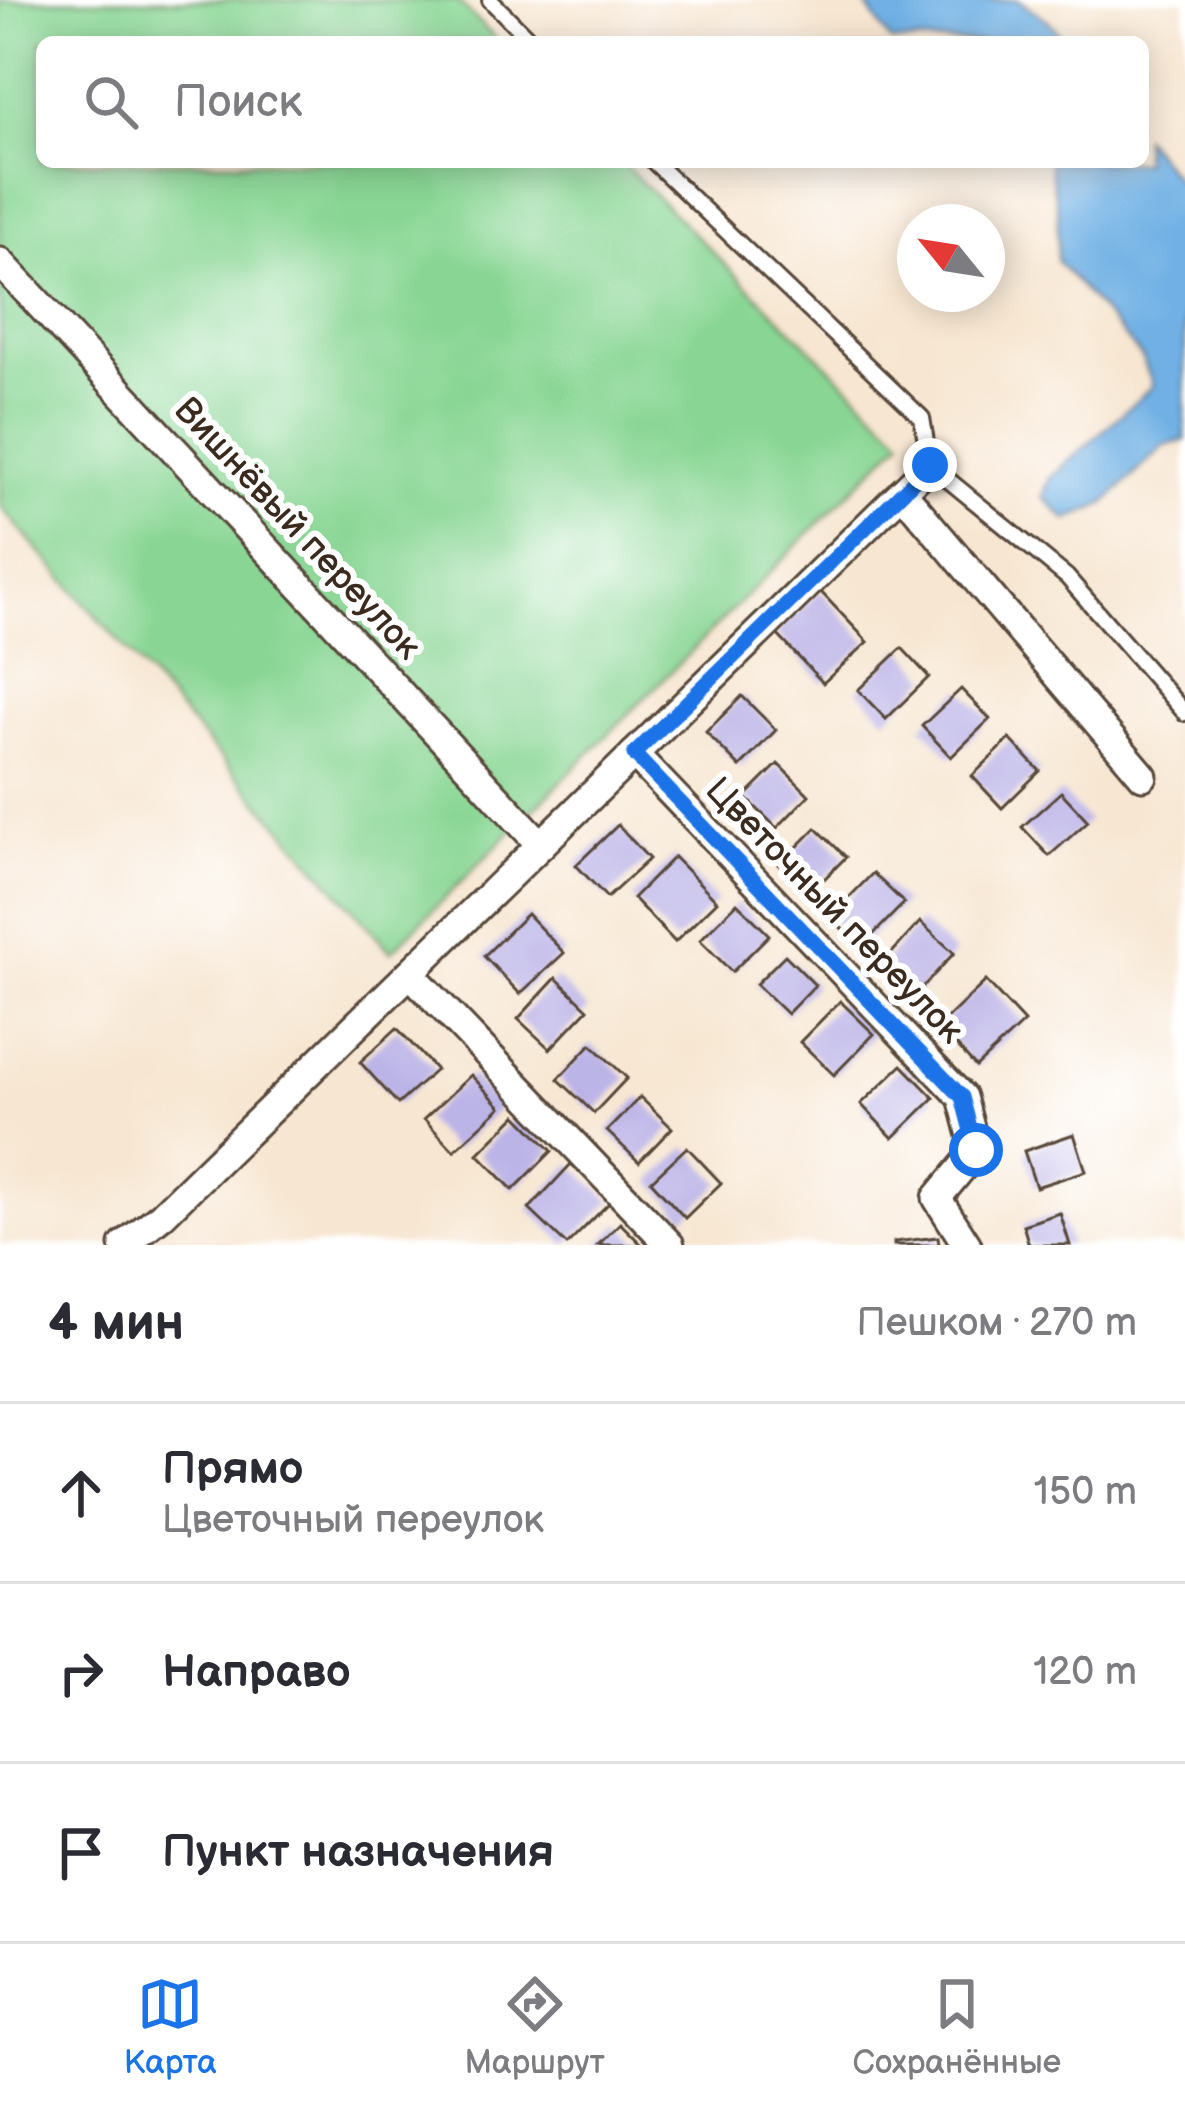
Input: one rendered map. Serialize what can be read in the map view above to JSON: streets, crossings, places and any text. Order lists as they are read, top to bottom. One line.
{"streets":{"street":["Вишнёвый переулок","Цветочный переулок"]},"north":"top left","page":{"search":"Поиск","heading":["4 мин","Пешком · 270 m"],"list":[["Прямо","Цветочный переулок","150 m"],["Направо","120 m"],"Пункт назначения"],"nav":["Карта","Маршрут","Сохранённые"]}}
